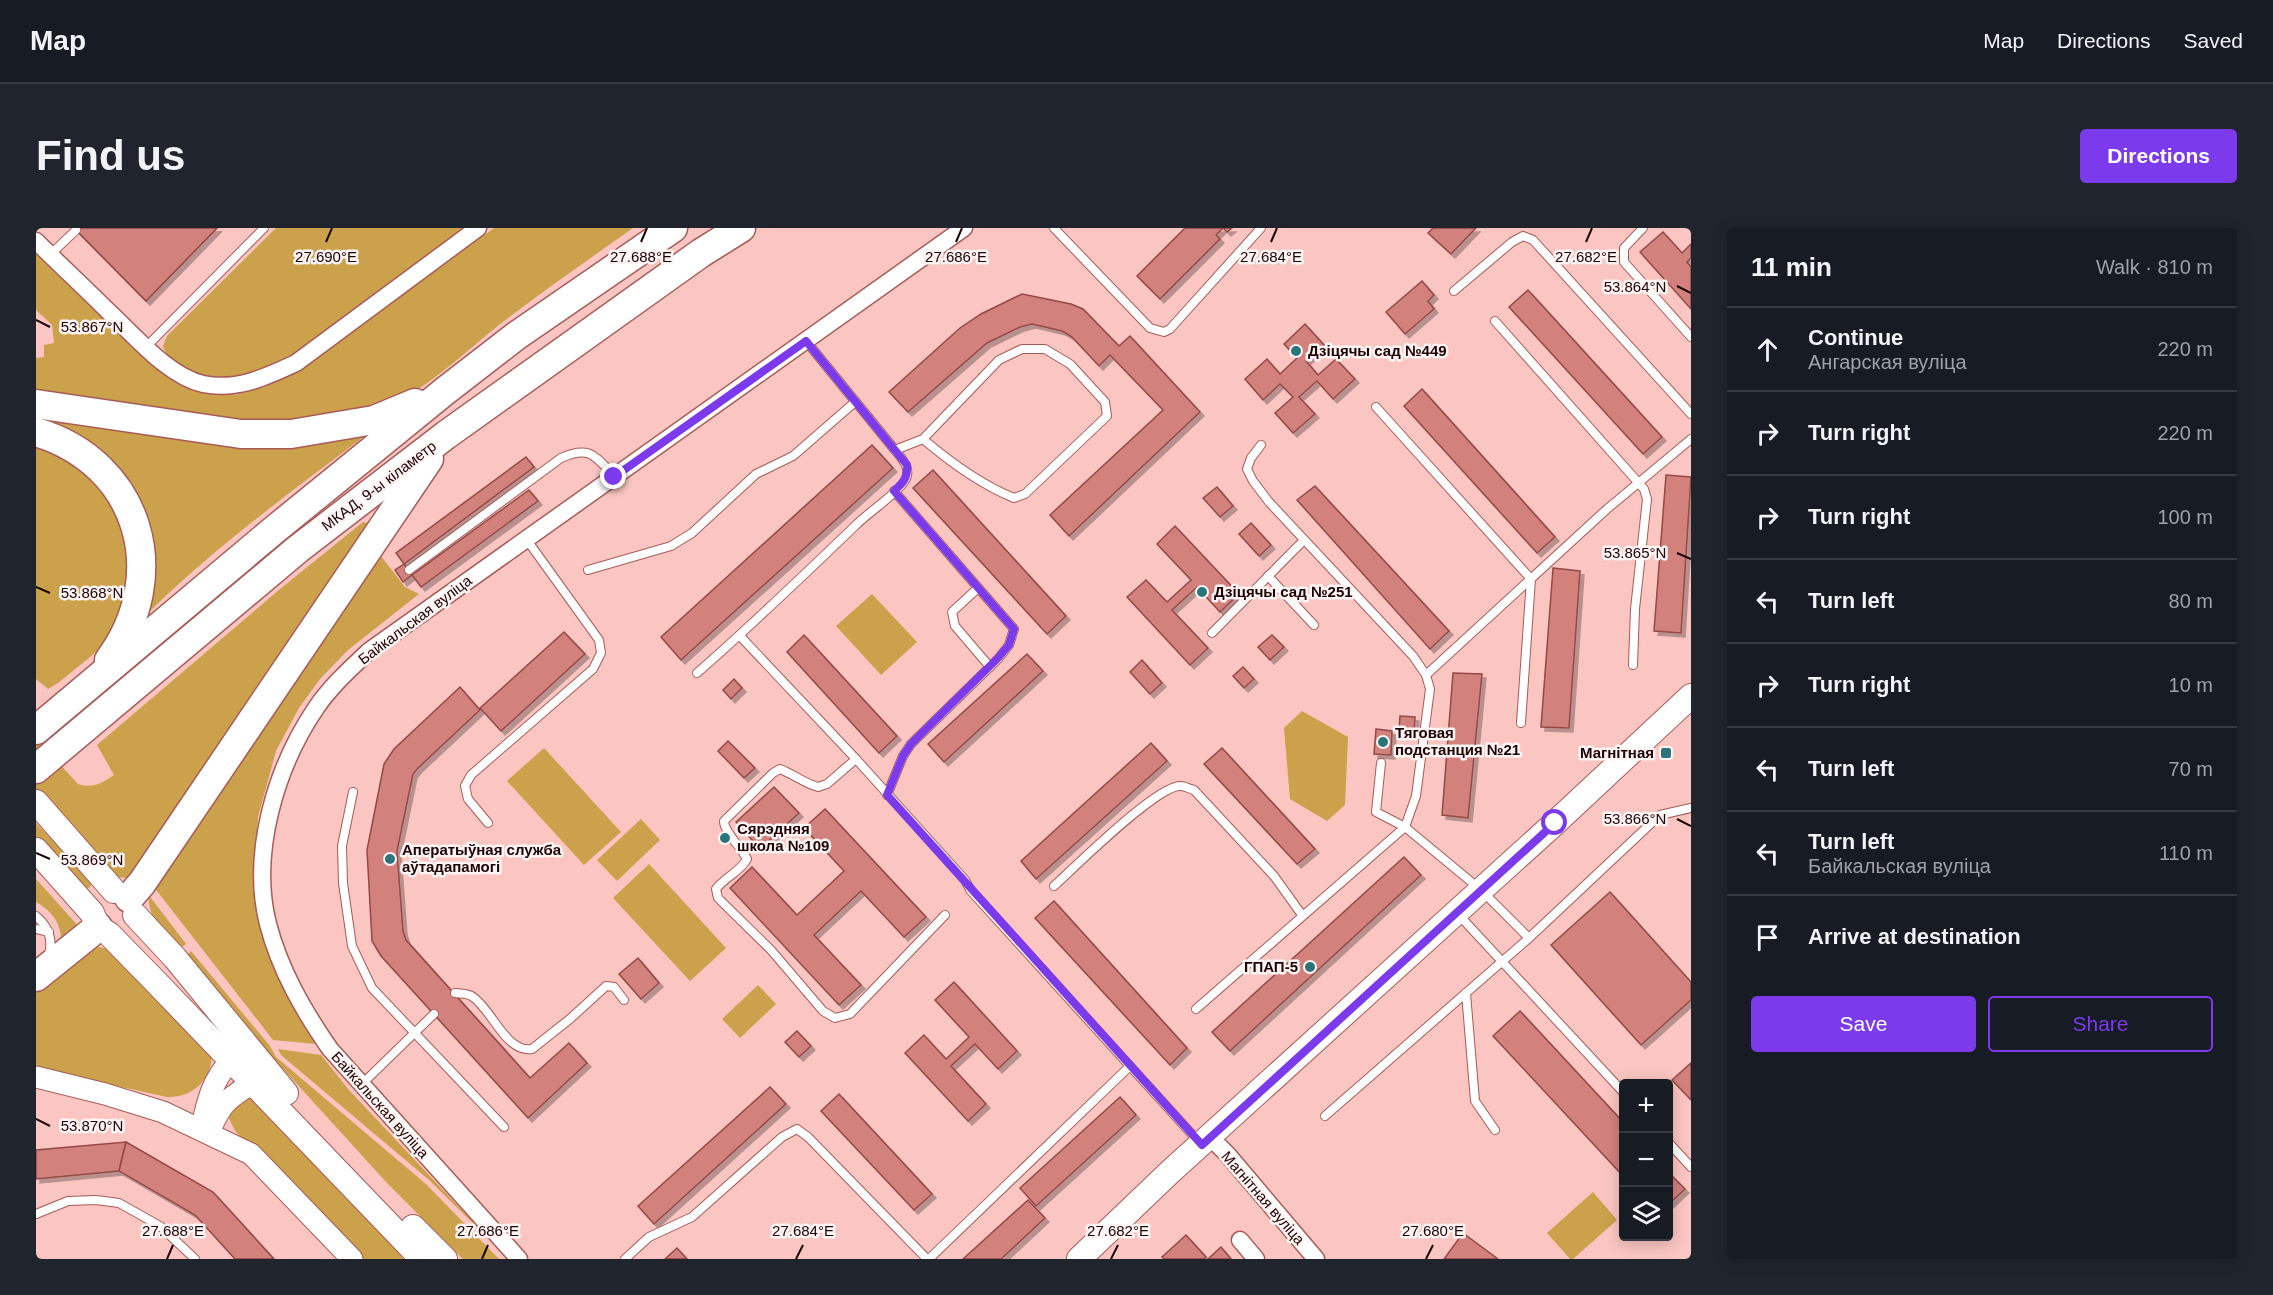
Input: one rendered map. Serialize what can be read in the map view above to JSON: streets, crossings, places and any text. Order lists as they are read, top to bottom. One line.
{"streets":{"highway":["МКАД, 9-ы кіламетр"],"street":["Байкальская вуліца","Магнітная вуліца"]},"places":{"other":["Дзіцячы сад №449","Дзіцячы сад №251","Тяговая подстанция №21","Сярэдняя школа №109","Аператыўная служба аўтадапамогі","ГПАП-5"],"transit":["Магнітная"]},"page":{"header":"Map","nav":["Map","Directions","Saved"],"buttons":["Directions",["Save","Share"]],"title":"Find us","heading":["11 min","Walk · 810 m"],"list":[["Continue","Ангарская вуліца","220 m"],["Turn right","220 m"],["Turn right","100 m"],["Turn left","80 m"],["Turn right","10 m"],["Turn left","70 m"],["Turn left","Байкальская вуліца","110 m"],"Arrive at destination"],"map_buttons":["+","−"]},"coordinates":["27.688°E","27.686°E","27.684°E","27.682°E","27.690°E","53.864°N","53.867°N","53.865°N","53.868°N","53.866°N","53.869°N","53.870°N","27.680°E"]}
